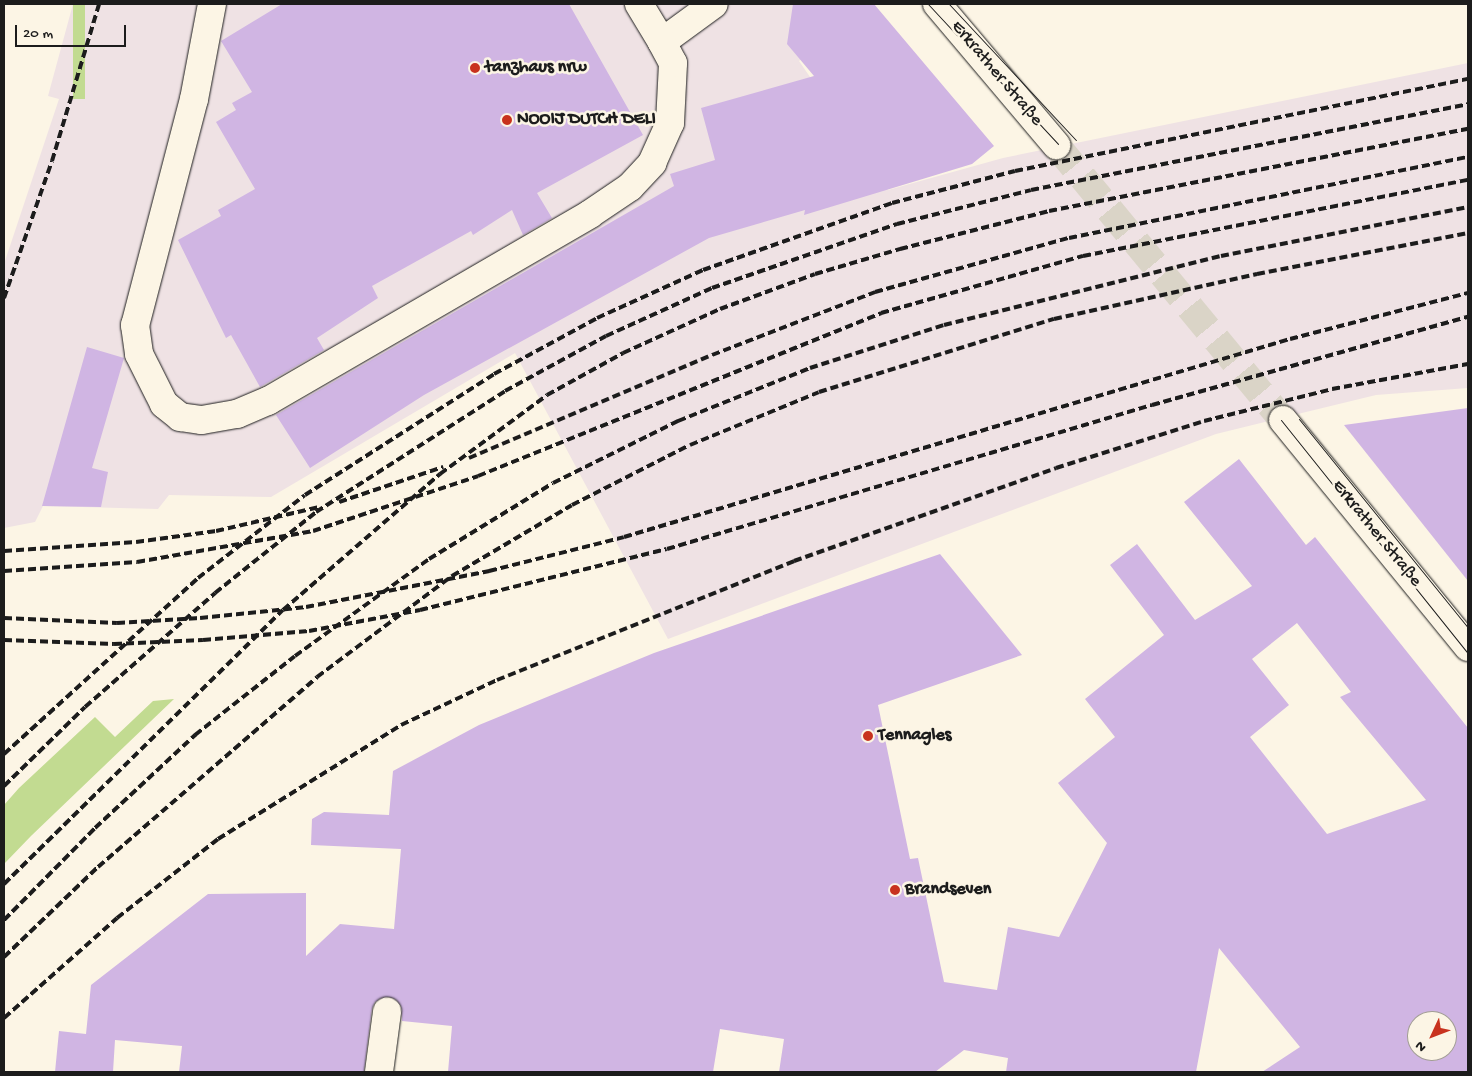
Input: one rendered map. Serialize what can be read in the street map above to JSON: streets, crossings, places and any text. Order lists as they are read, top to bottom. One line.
{"streets":{"street":["Erkrather Straße"]},"places":["tanzhaus nrw","NOOIJ DUTCH DELI","Tennagles","Brandseven"],"scale_bar":"20 m","north":"bottom left"}
